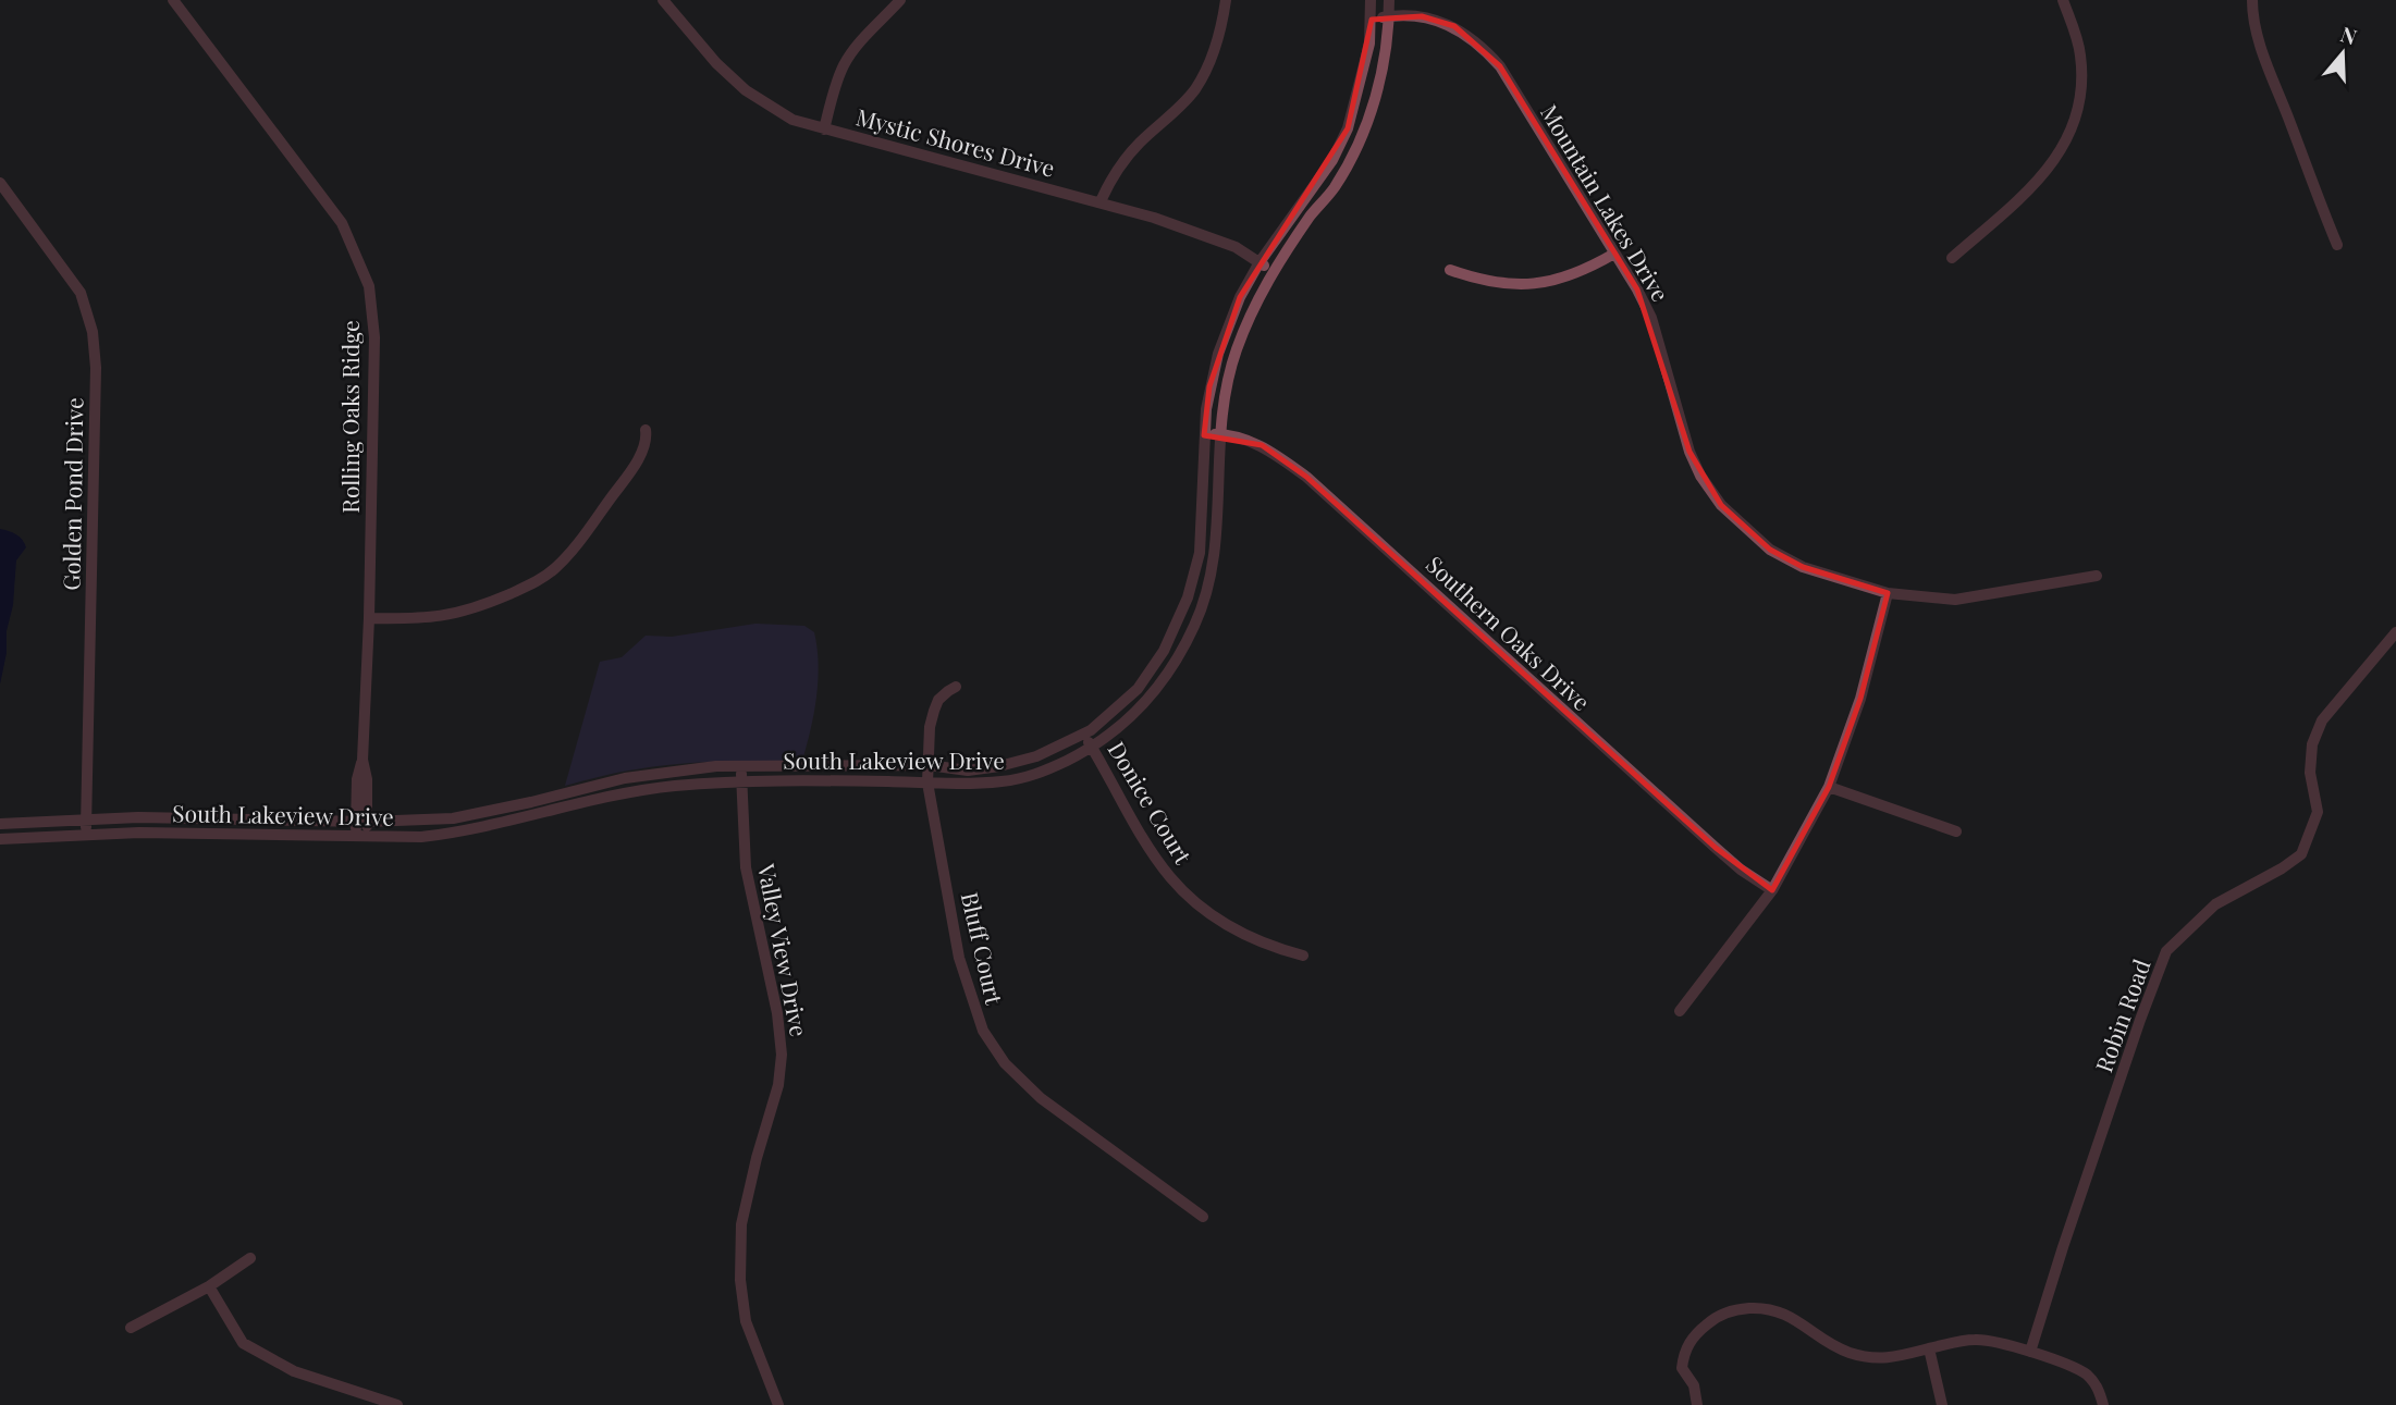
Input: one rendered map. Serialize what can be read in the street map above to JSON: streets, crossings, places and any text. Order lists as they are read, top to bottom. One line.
{"streets":{"street":["Mystic Shores Drive","Mountain Lakes Drive","Rolling Oaks Ridge","Golden Pond Drive","Southern Oaks Drive","South Lakeview Drive","Donice Court","Bluff Court","Valley View Drive","Robin Road"]},"crossings":[["Mystic Shores Drive","South Lakeview Drive"],["Mountain Lakes Drive","South Lakeview Drive"],["Rolling Oaks Ridge","South Lakeview Drive"],["Golden Pond Drive","South Lakeview Drive"],["Southern Oaks Drive","South Lakeview Drive"],["South Lakeview Drive","Donice Court"],["South Lakeview Drive","Bluff Court"],["South Lakeview Drive","Valley View Drive"]],"north":"top"}
